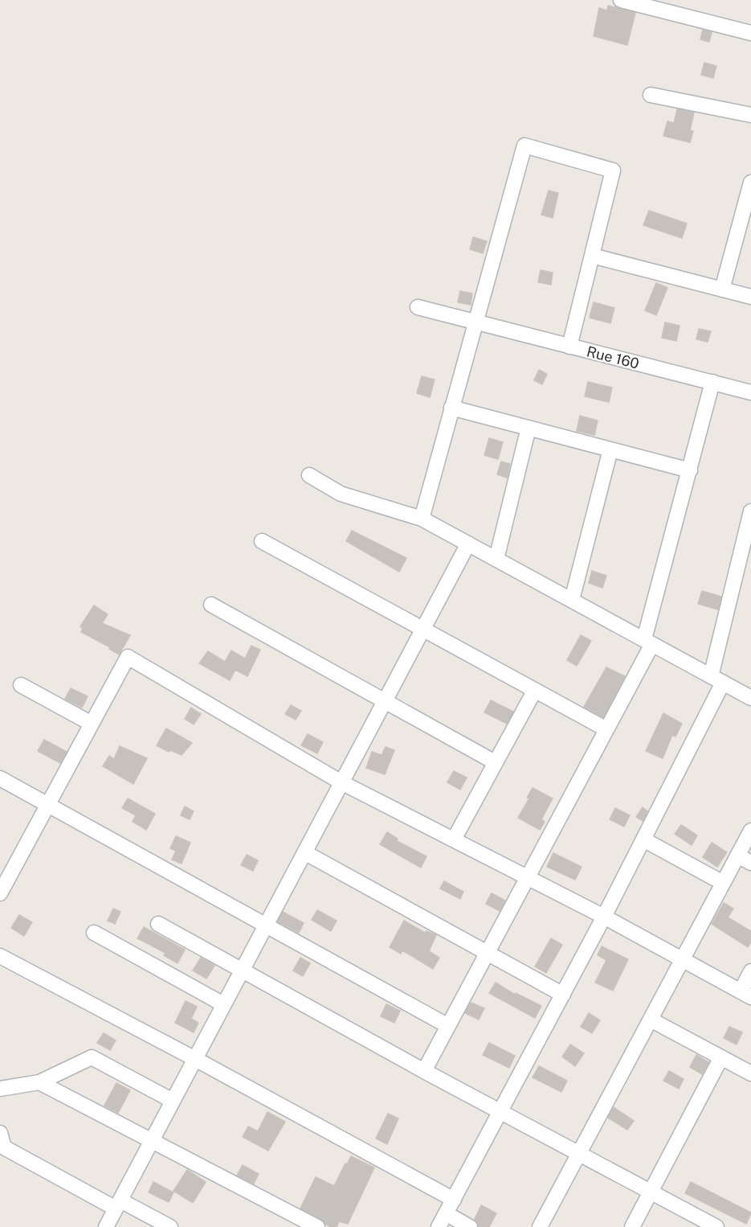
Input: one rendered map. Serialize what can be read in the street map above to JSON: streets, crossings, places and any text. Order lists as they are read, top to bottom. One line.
{"streets":{"street":["Rue 160"]}}
